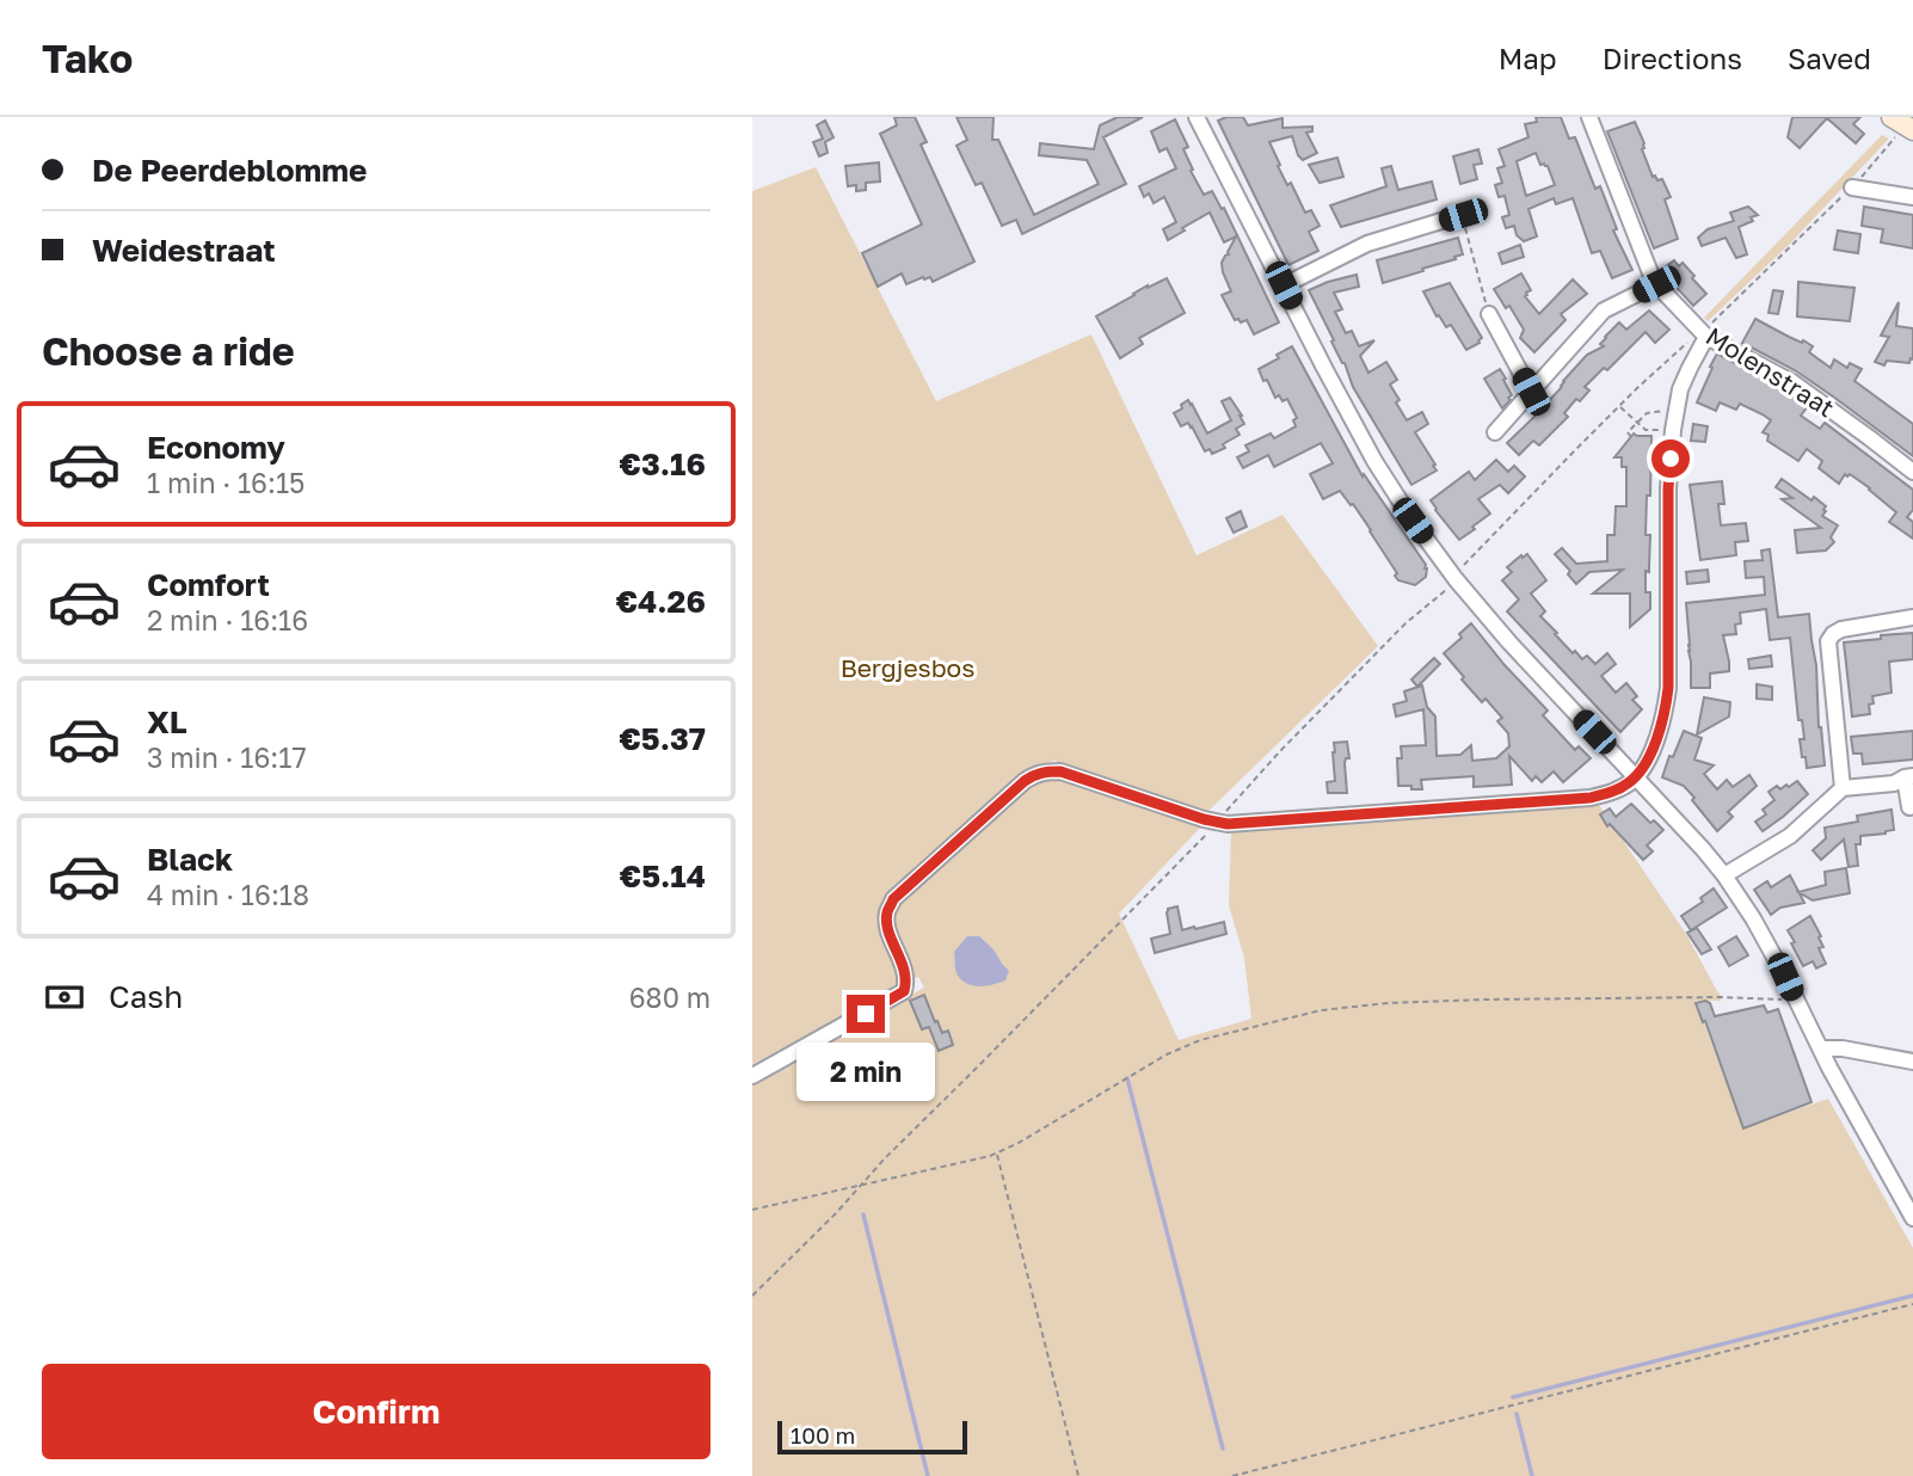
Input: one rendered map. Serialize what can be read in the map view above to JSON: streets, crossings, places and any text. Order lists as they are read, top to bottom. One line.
{"streets":{"street":["Molenstraat"]},"parks":["Bergjesbos"],"scale_bar":"100 m","page":{"header":"Tako","nav":["Map","Directions","Saved"],"banner":["De Peerdeblomme","Weidestraat"],"heading":"Choose a ride","list":[{"name":"Economy","note":"1 min · 16:15","value":"€3.16"},{"name":"Comfort","note":"2 min · 16:16","value":"€4.26"},{"name":"XL","note":"3 min · 16:17","value":"€5.37"},{"name":"Black","note":"4 min · 16:18","value":"€5.14"}],"pay":["Cash","680 m"],"bubble":"2 min","buttons":"Confirm","scale":"100 m"}}
